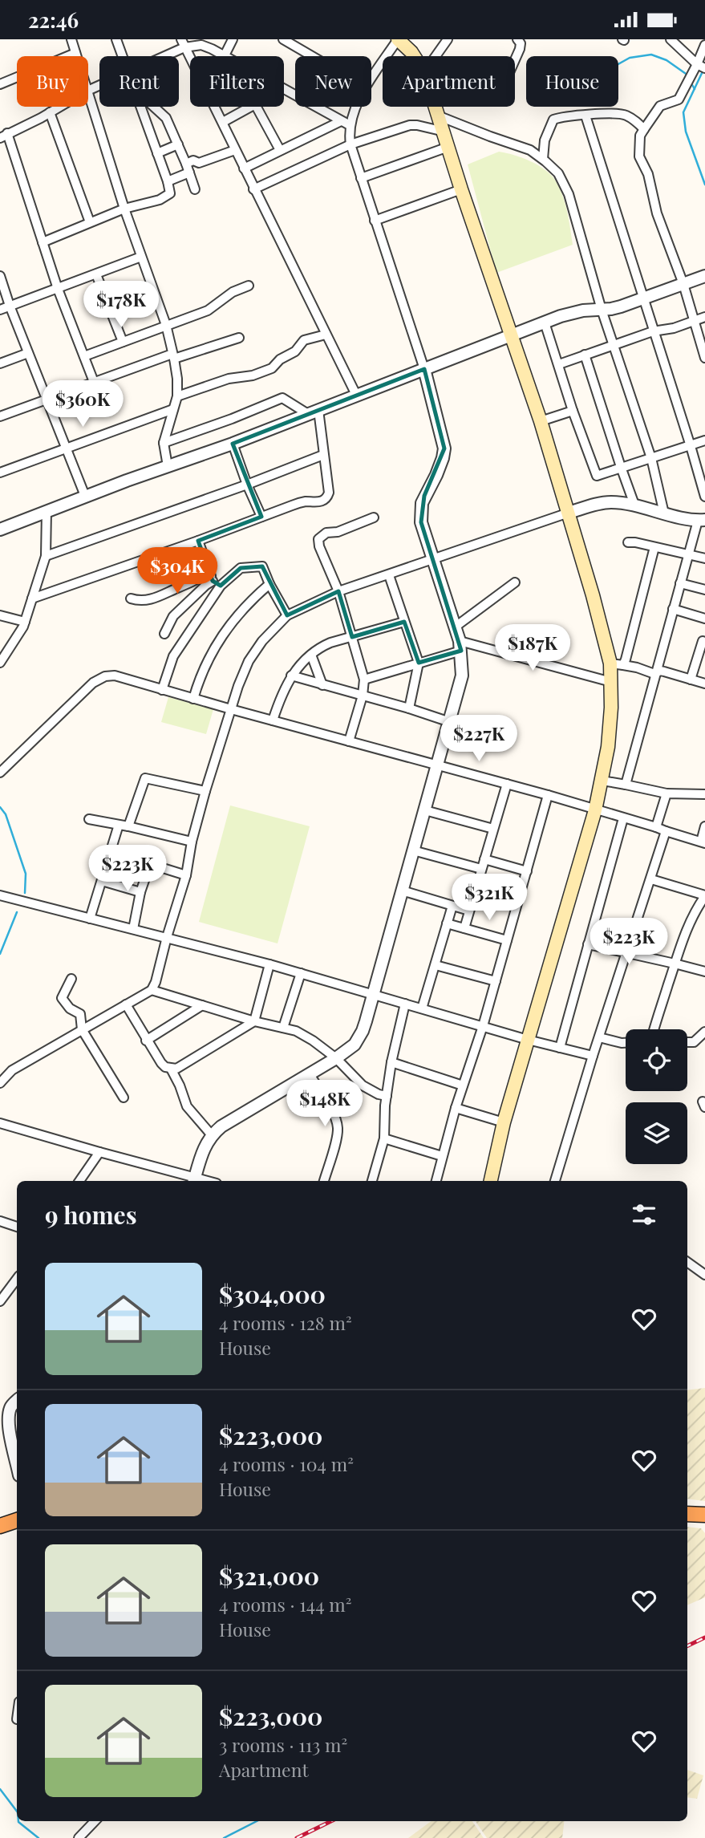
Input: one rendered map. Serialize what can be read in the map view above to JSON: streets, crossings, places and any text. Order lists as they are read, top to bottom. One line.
{"page":{"status":"22:46","chip":["Buy","Rent","Filters","New","Apartment","House"],"price":["$178K","$360K","$304K","$187K","$227K","$223K","$321K","$223K","$148K"],"heading":"9 homes","list":[{"name":"$304,000","note":"4 rooms · 128 m² · House"},{"name":"$223,000","note":"4 rooms · 104 m² · House"},{"name":"$321,000","note":"4 rooms · 144 m² · House"},{"name":"$223,000","note":"3 rooms · 113 m² · Apartment"}]}}
